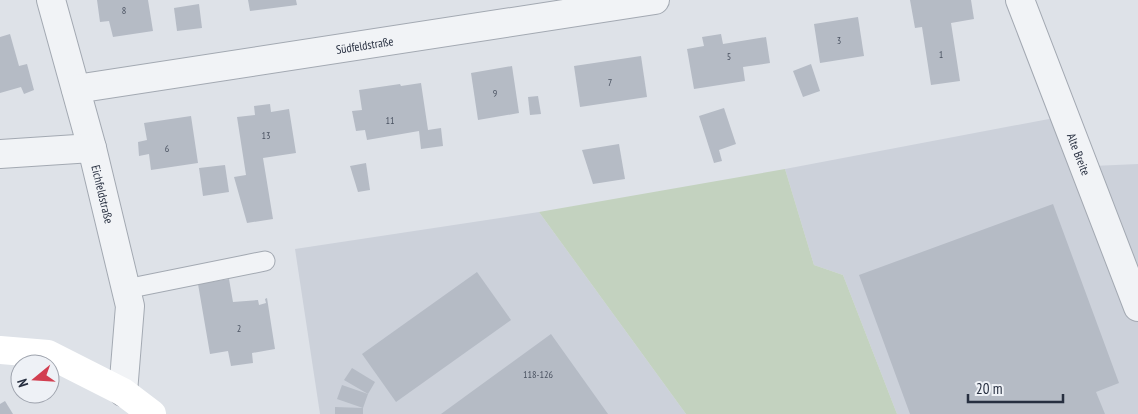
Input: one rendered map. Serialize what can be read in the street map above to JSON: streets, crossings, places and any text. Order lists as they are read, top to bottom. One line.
{"streets":{"street":["Südfeldstraße","Alte Breite","Eichfeldstraße"]},"crossings":[["Südfeldstraße","Eichfeldstraße"]],"house_numbers":["8","3","1","5","7","9","11","13","6","2","118-126"],"scale_bar":"20 m","north":"left"}
